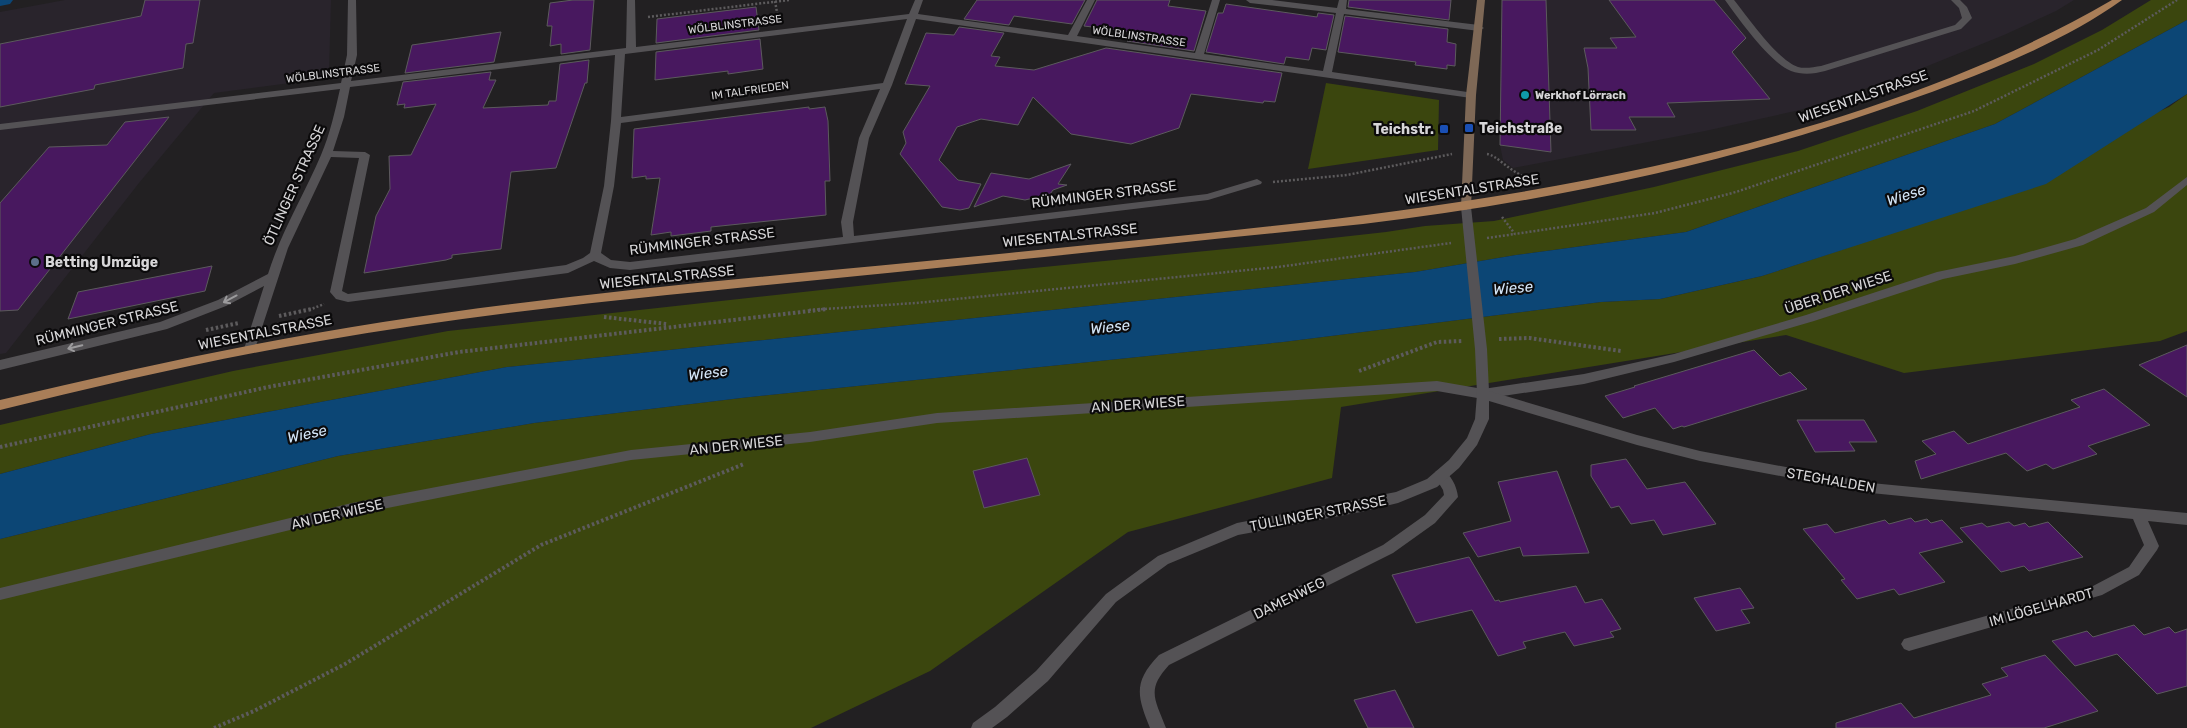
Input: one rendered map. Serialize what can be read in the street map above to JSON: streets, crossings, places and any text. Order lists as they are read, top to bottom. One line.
{"streets":{"main road":["WIESENTALSTRASSE"],"street":["WÖLBLINSTRASSE","IM TALFRIEDEN","ÖTLINGER STRASSE","RÜMMINGER STRASSE","ÜBER DER WIESE","AN DER WIESE","STEGHALDEN","TÜLLINGER STRASSE","DAMENWEG","IM LÖGELHARDT"]},"crossings":[["WÖLBLINSTRASSE","ÖTLINGER STRASSE"],["WIESENTALSTRASSE","ÖTLINGER STRASSE"],["WIESENTALSTRASSE","TÜLLINGER STRASSE"],["ÖTLINGER STRASSE","RÜMMINGER STRASSE"],["ÜBER DER WIESE","AN DER WIESE"],["ÜBER DER WIESE","STEGHALDEN"],["ÜBER DER WIESE","TÜLLINGER STRASSE"],["AN DER WIESE","STEGHALDEN"],["AN DER WIESE","TÜLLINGER STRASSE"],["STEGHALDEN","TÜLLINGER STRASSE"],["STEGHALDEN","IM LÖGELHARDT"],["TÜLLINGER STRASSE","DAMENWEG"]],"water":["Wiese"],"places":{"other":["Werkhof Lörrach","Betting Umzüge"],"transit":["Teichstraße","Teichstr."]}}
